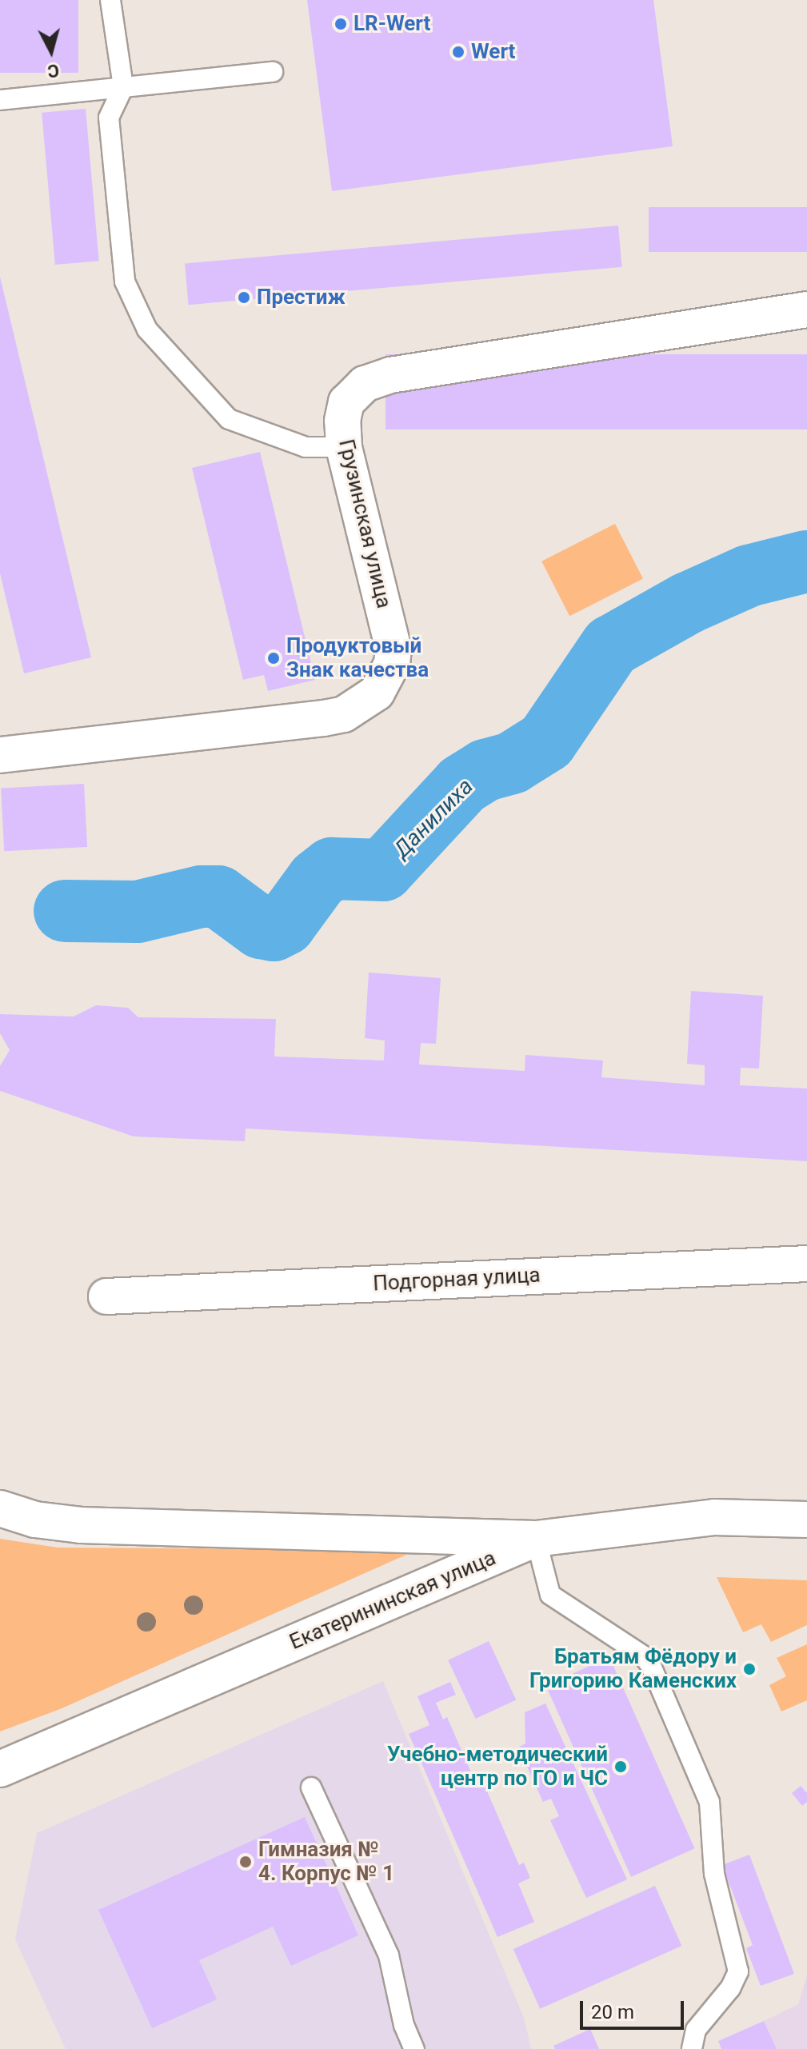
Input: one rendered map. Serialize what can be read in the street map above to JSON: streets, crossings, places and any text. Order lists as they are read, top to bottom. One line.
{"streets":{"street":["Грузинская улица","Подгорная улица","Екатерининская улица"]},"water":["Данилиха"],"places":["LR-Wert","Wert","Престиж","Продуктовый Знак качества","Братьям Фёдору и Григорию Каменских","Учебно-методический центр по ГО и ЧС","Гимназия № 4. Корпус № 1"],"scale_bar":"20 m","north":"bottom"}
